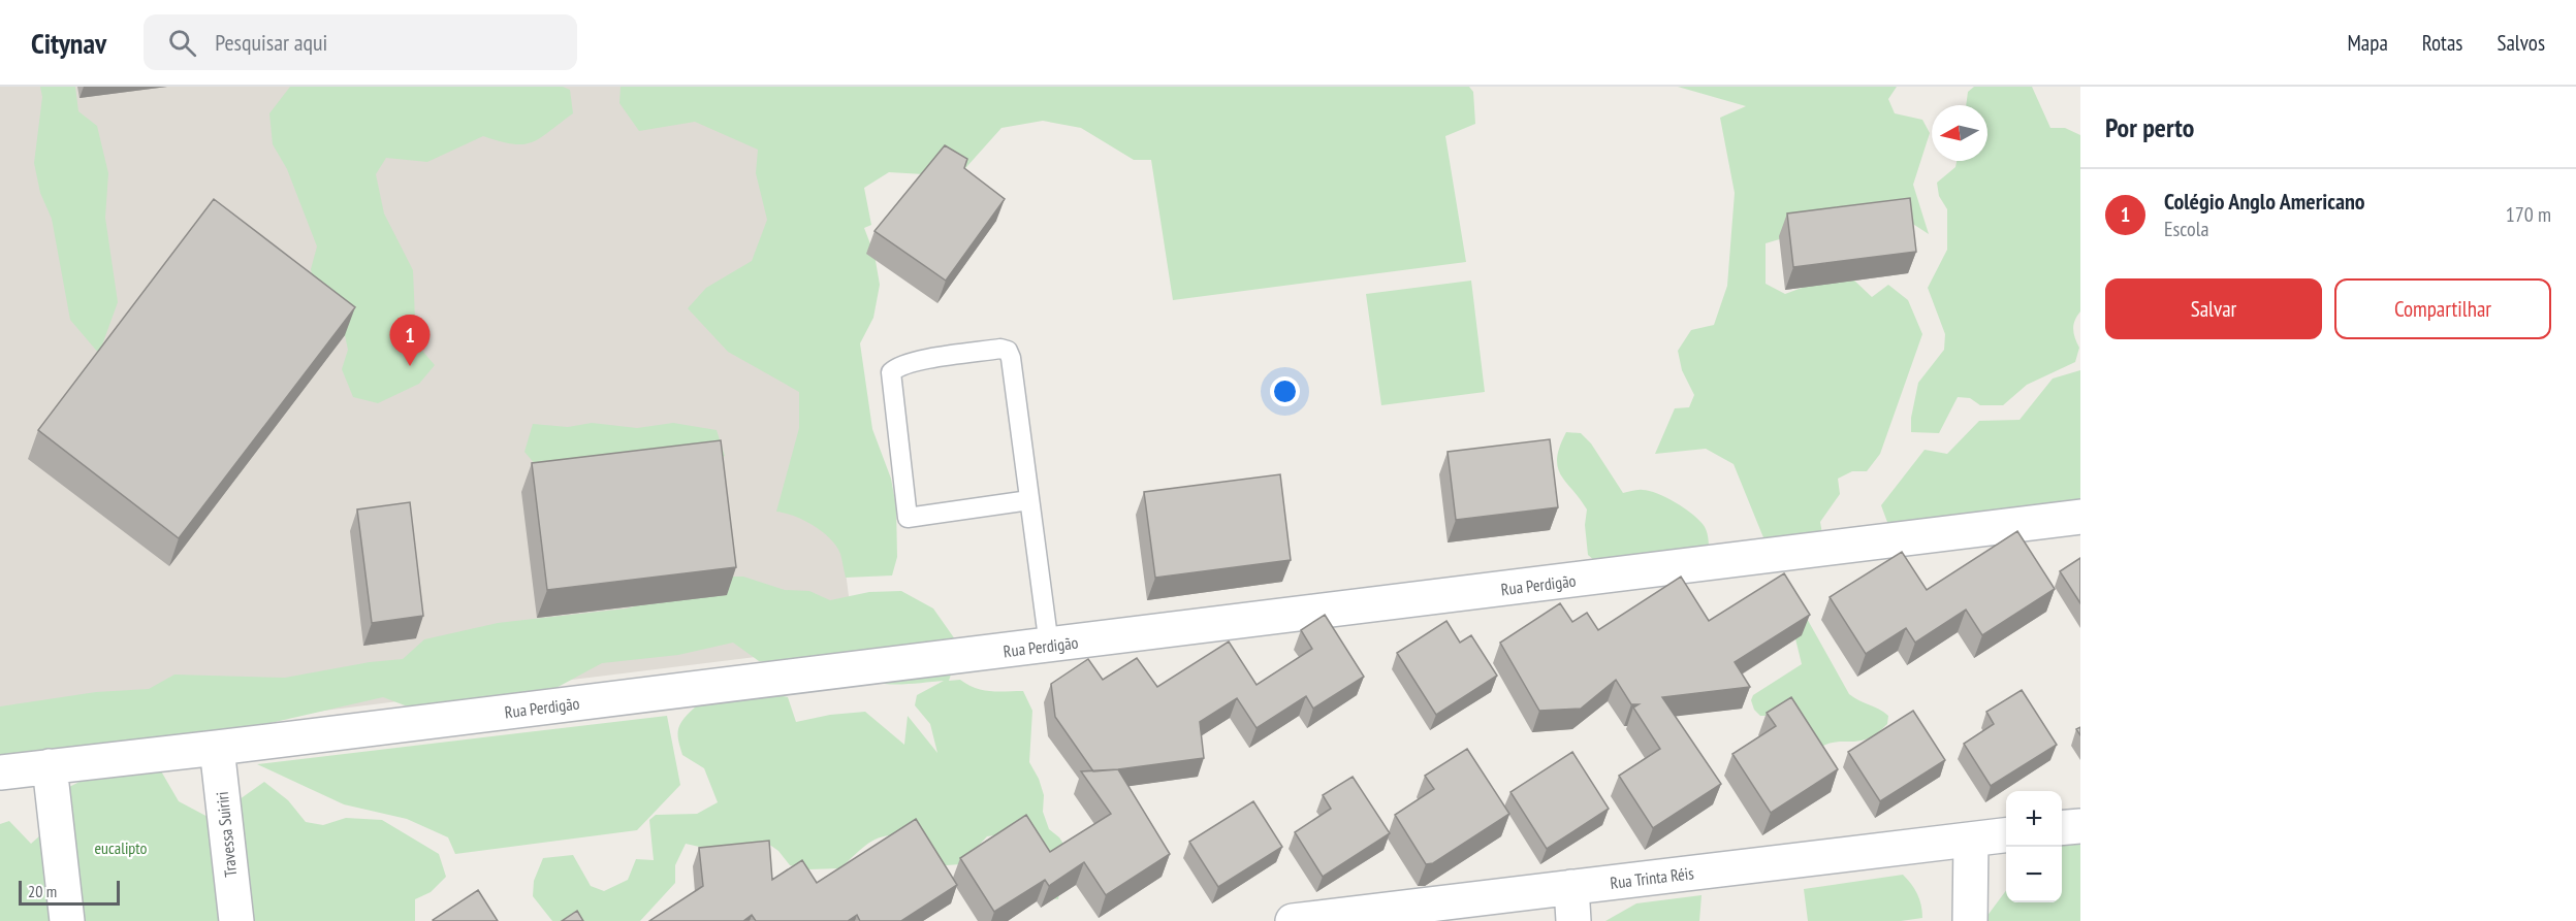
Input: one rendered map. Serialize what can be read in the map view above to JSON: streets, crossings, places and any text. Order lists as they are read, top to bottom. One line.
{"streets":{"street":["Rua Perdigão","Travessa Suiriri","Rua Trinta Réis"]},"crossings":[["Rua Perdigão","Travessa Suiriri"]],"parks":["eucalipto"],"scale_bar":"20 m","north":"left","page":{"header":"Citynav","search":"Pesquisar aqui","nav":["Mapa","Rotas","Salvos"],"heading":"Por perto","list":[{"mark":"1","name":"Colégio Anglo Americano","note":"Escola","value":"170 m"}],"buttons":["Salvar","Compartilhar"],"pins":"1","map_buttons":["+","−"],"scale":"20 m"}}
